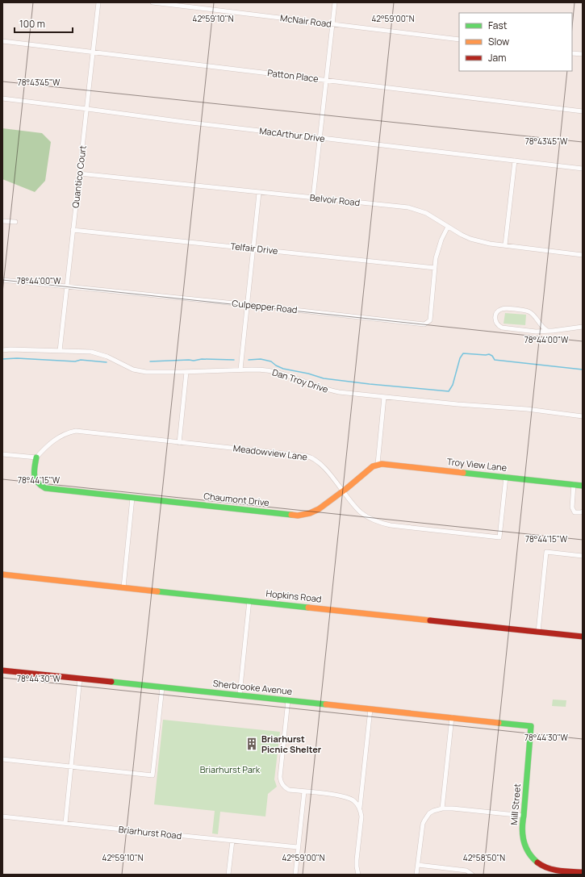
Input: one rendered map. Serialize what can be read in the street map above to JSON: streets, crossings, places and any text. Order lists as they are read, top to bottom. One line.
{"streets":{"street":["McNair Road","Patton Place","MacArthur Drive","Quantico Court","Belvoir Road","Telfair Drive","Culpepper Road","Dan Troy Drive","Meadowview Lane","Troy View Lane","Chaumont Drive","Hopkins Road","Sherbrooke Avenue","Mill Street","Briarhurst Road"]},"crossings":[["Patton Place","Quantico Court"],["MacArthur Drive","Quantico Court"],["Quantico Court","Belvoir Road"],["Quantico Court","Telfair Drive"],["Quantico Court","Culpepper Road"],["Quantico Court","Dan Troy Drive"],["Belvoir Road","Culpepper Road"],["Telfair Drive","Culpepper Road"],["Meadowview Lane","Troy View Lane"],["Meadowview Lane","Chaumont Drive"],["Troy View Lane","Chaumont Drive"],["Sherbrooke Avenue","Mill Street"]],"parks":["Briarhurst Park"],"places":{"building":["Briarhurst Picnic Shelter"]},"legend":["Fast","Slow","Jam"],"scale_bar":"100 m","coordinates":["42°59'10\"N","42°59'00\"N","78°43'45\"W","78°44'00\"W","78°44'15\"W","78°44'30\"W","42°58'50\"N"]}
